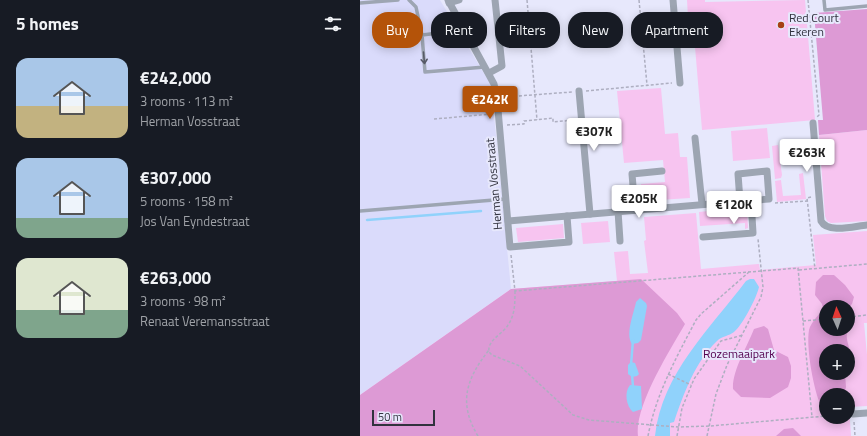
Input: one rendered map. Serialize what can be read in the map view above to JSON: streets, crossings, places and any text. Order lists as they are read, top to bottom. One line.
{"streets":{"street":["Herman Vosstraat"]},"parks":["Rozemaaipark"],"places":["Red Court Ekeren"],"scale_bar":"50 m","north":"top","page":{"heading":"5 homes","chip":["Buy","Rent","Filters","New","Apartment"],"list":[{"name":"€242,000","note":"3 rooms · 113 m² · Herman Vosstraat"},{"name":"€307,000","note":"5 rooms · 158 m² · Jos Van Eyndestraat"},{"name":"€263,000","note":"3 rooms · 98 m² · Renaat Veremansstraat"}],"price":["€242K","€307K","€263K","€205K","€120K"],"map_buttons":["+","−"],"scale":"50 m"}}
